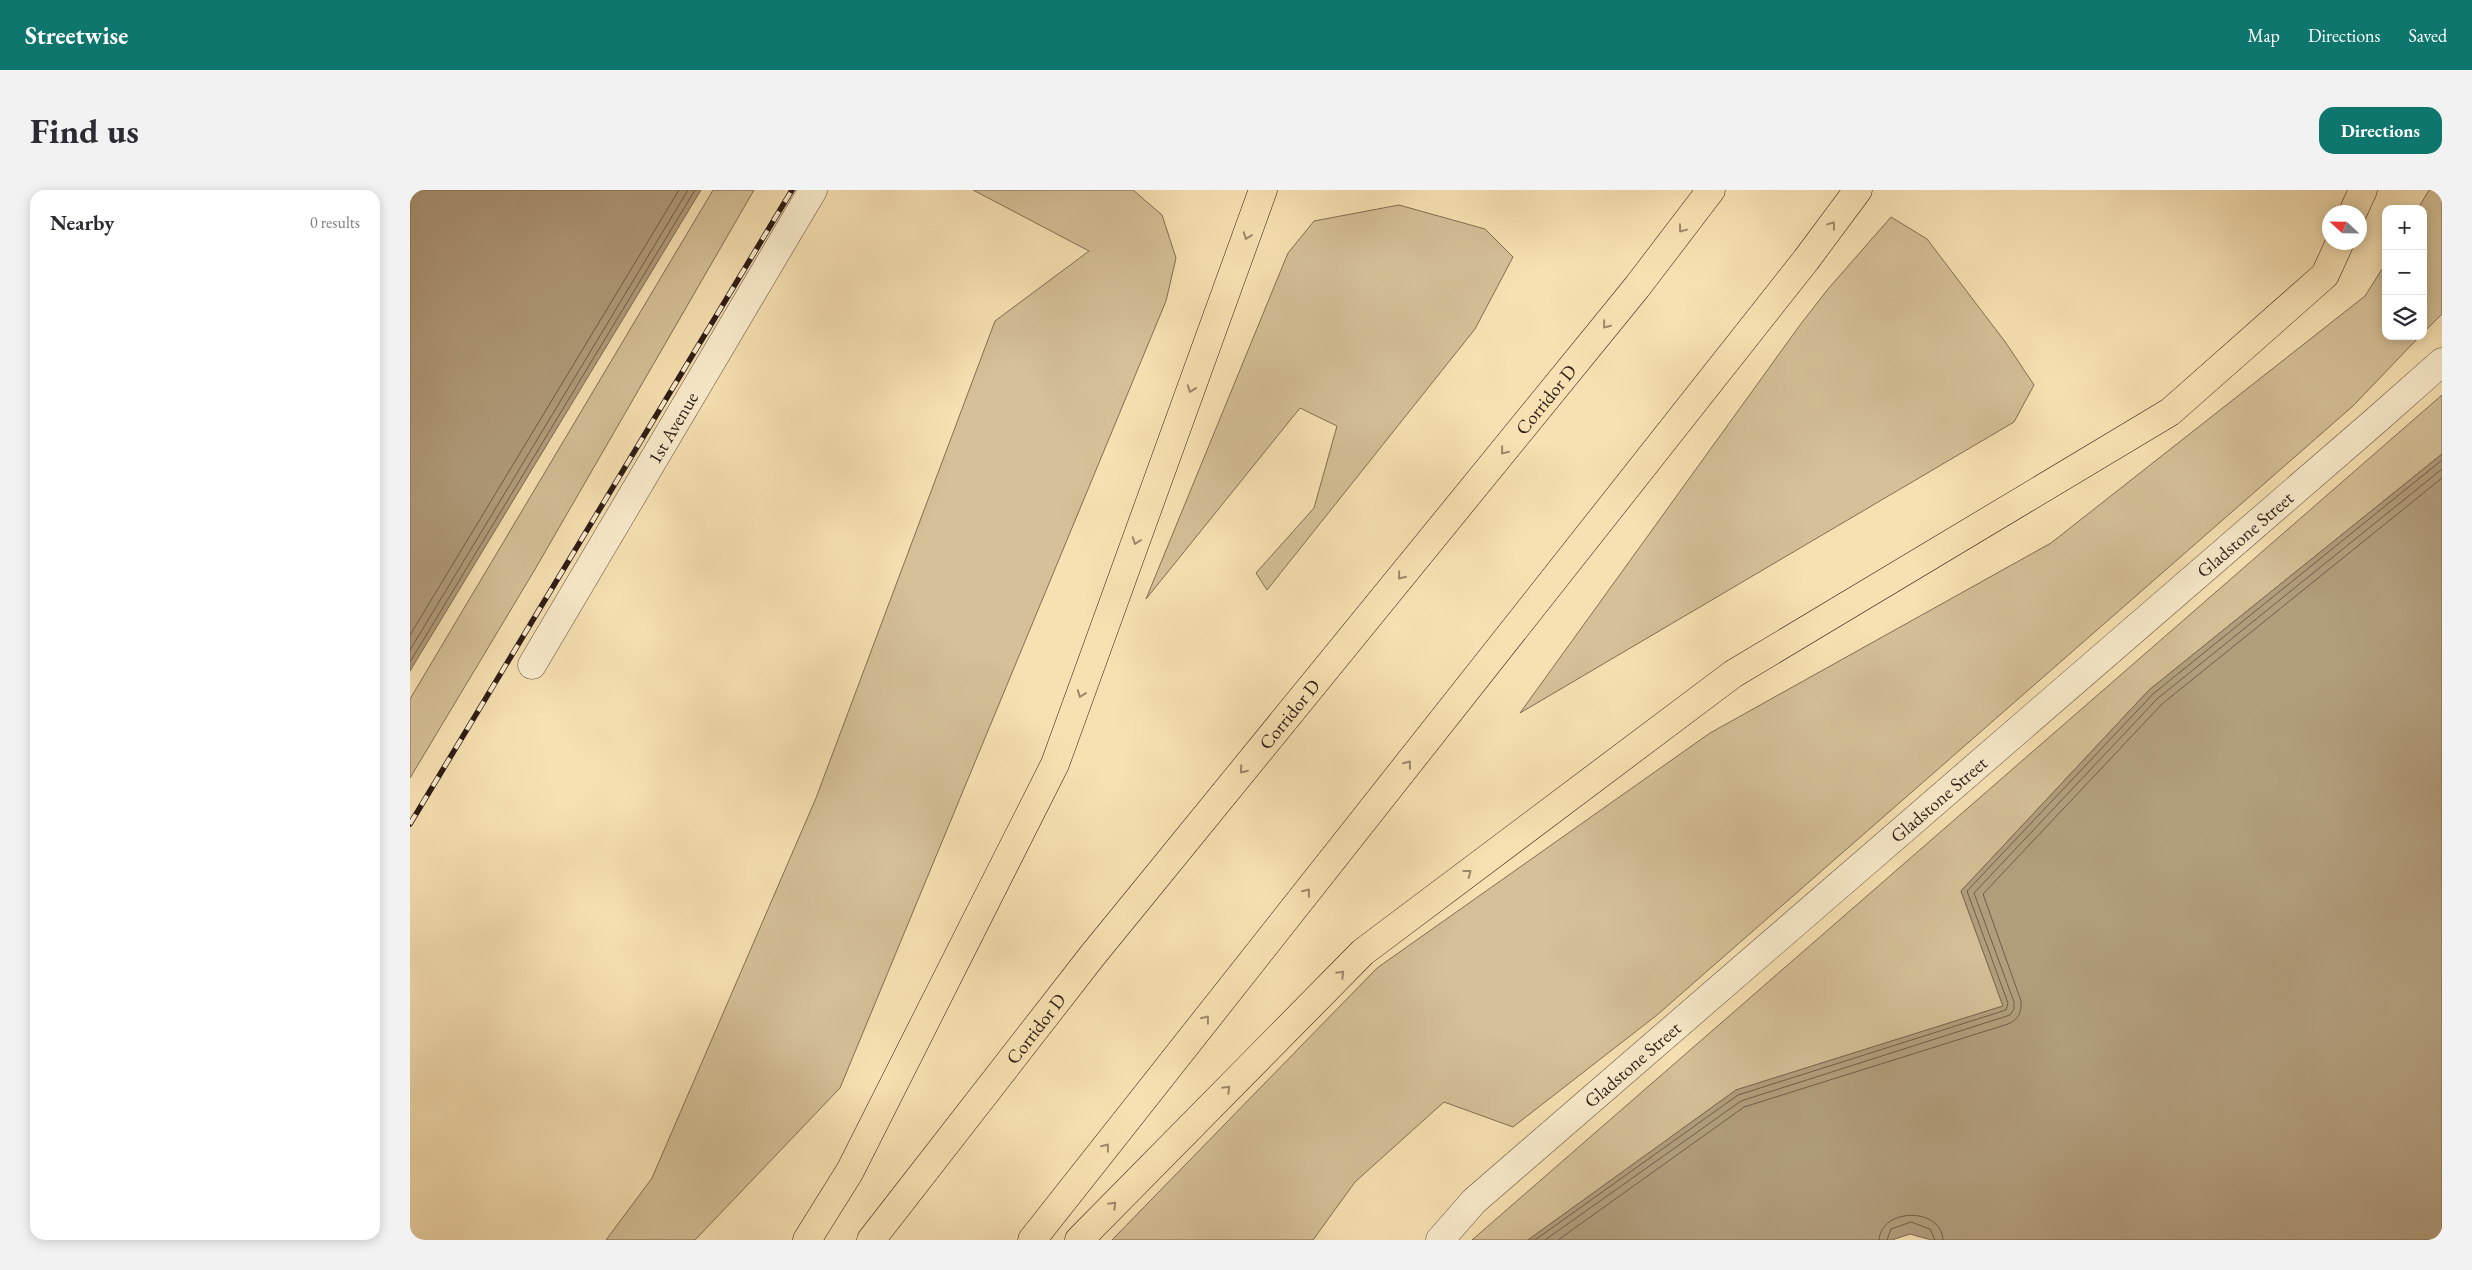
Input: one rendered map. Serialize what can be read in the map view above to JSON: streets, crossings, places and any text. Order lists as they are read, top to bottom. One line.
{"streets":{"highway":["Corridor D"],"street":["1st Avenue","Gladstone Street"]},"north":"left","page":{"header":"Streetwise","nav":["Map","Directions","Saved"],"buttons":"Directions","title":"Find us","heading":["Nearby","0 results"],"map_buttons":["+","−"]}}
